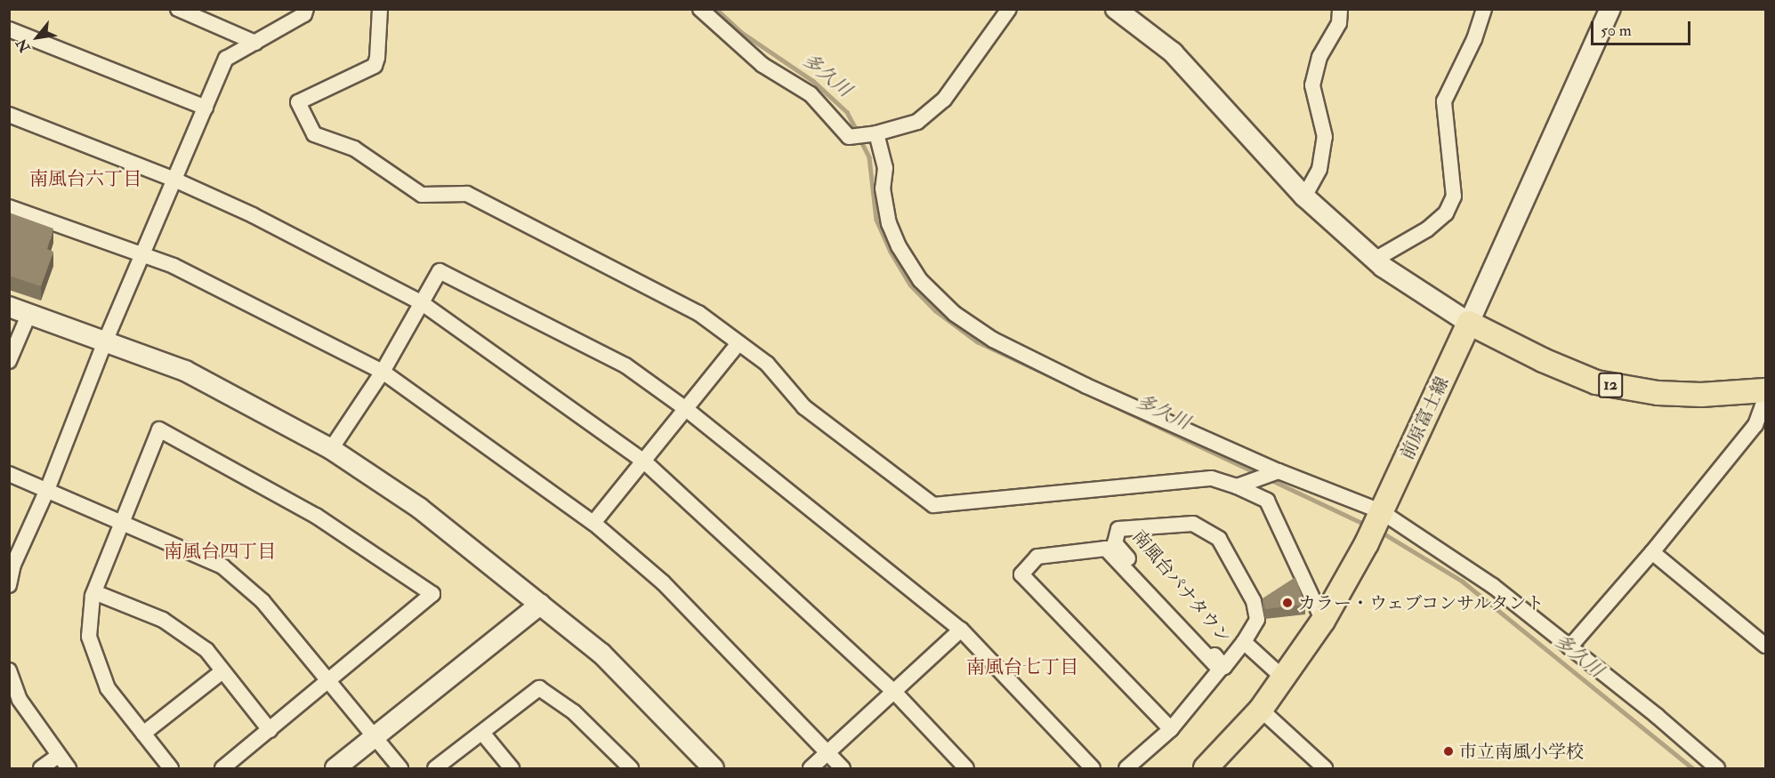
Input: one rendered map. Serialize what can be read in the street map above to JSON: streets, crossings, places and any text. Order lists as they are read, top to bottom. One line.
{"streets":{"main road":["12","前原富士線"],"street":["南風台パナタウン"]},"crossings":[["12","前原富士線"],["前原富士線","南風台パナタウン"]],"districts":["南風台六丁目","南風台四丁目","南風台七丁目"],"water":["多久川"],"places":["カラー・ウェブコンサルタント","市立南風小学校"],"scale_bar":"50 m","north":"bottom left"}
